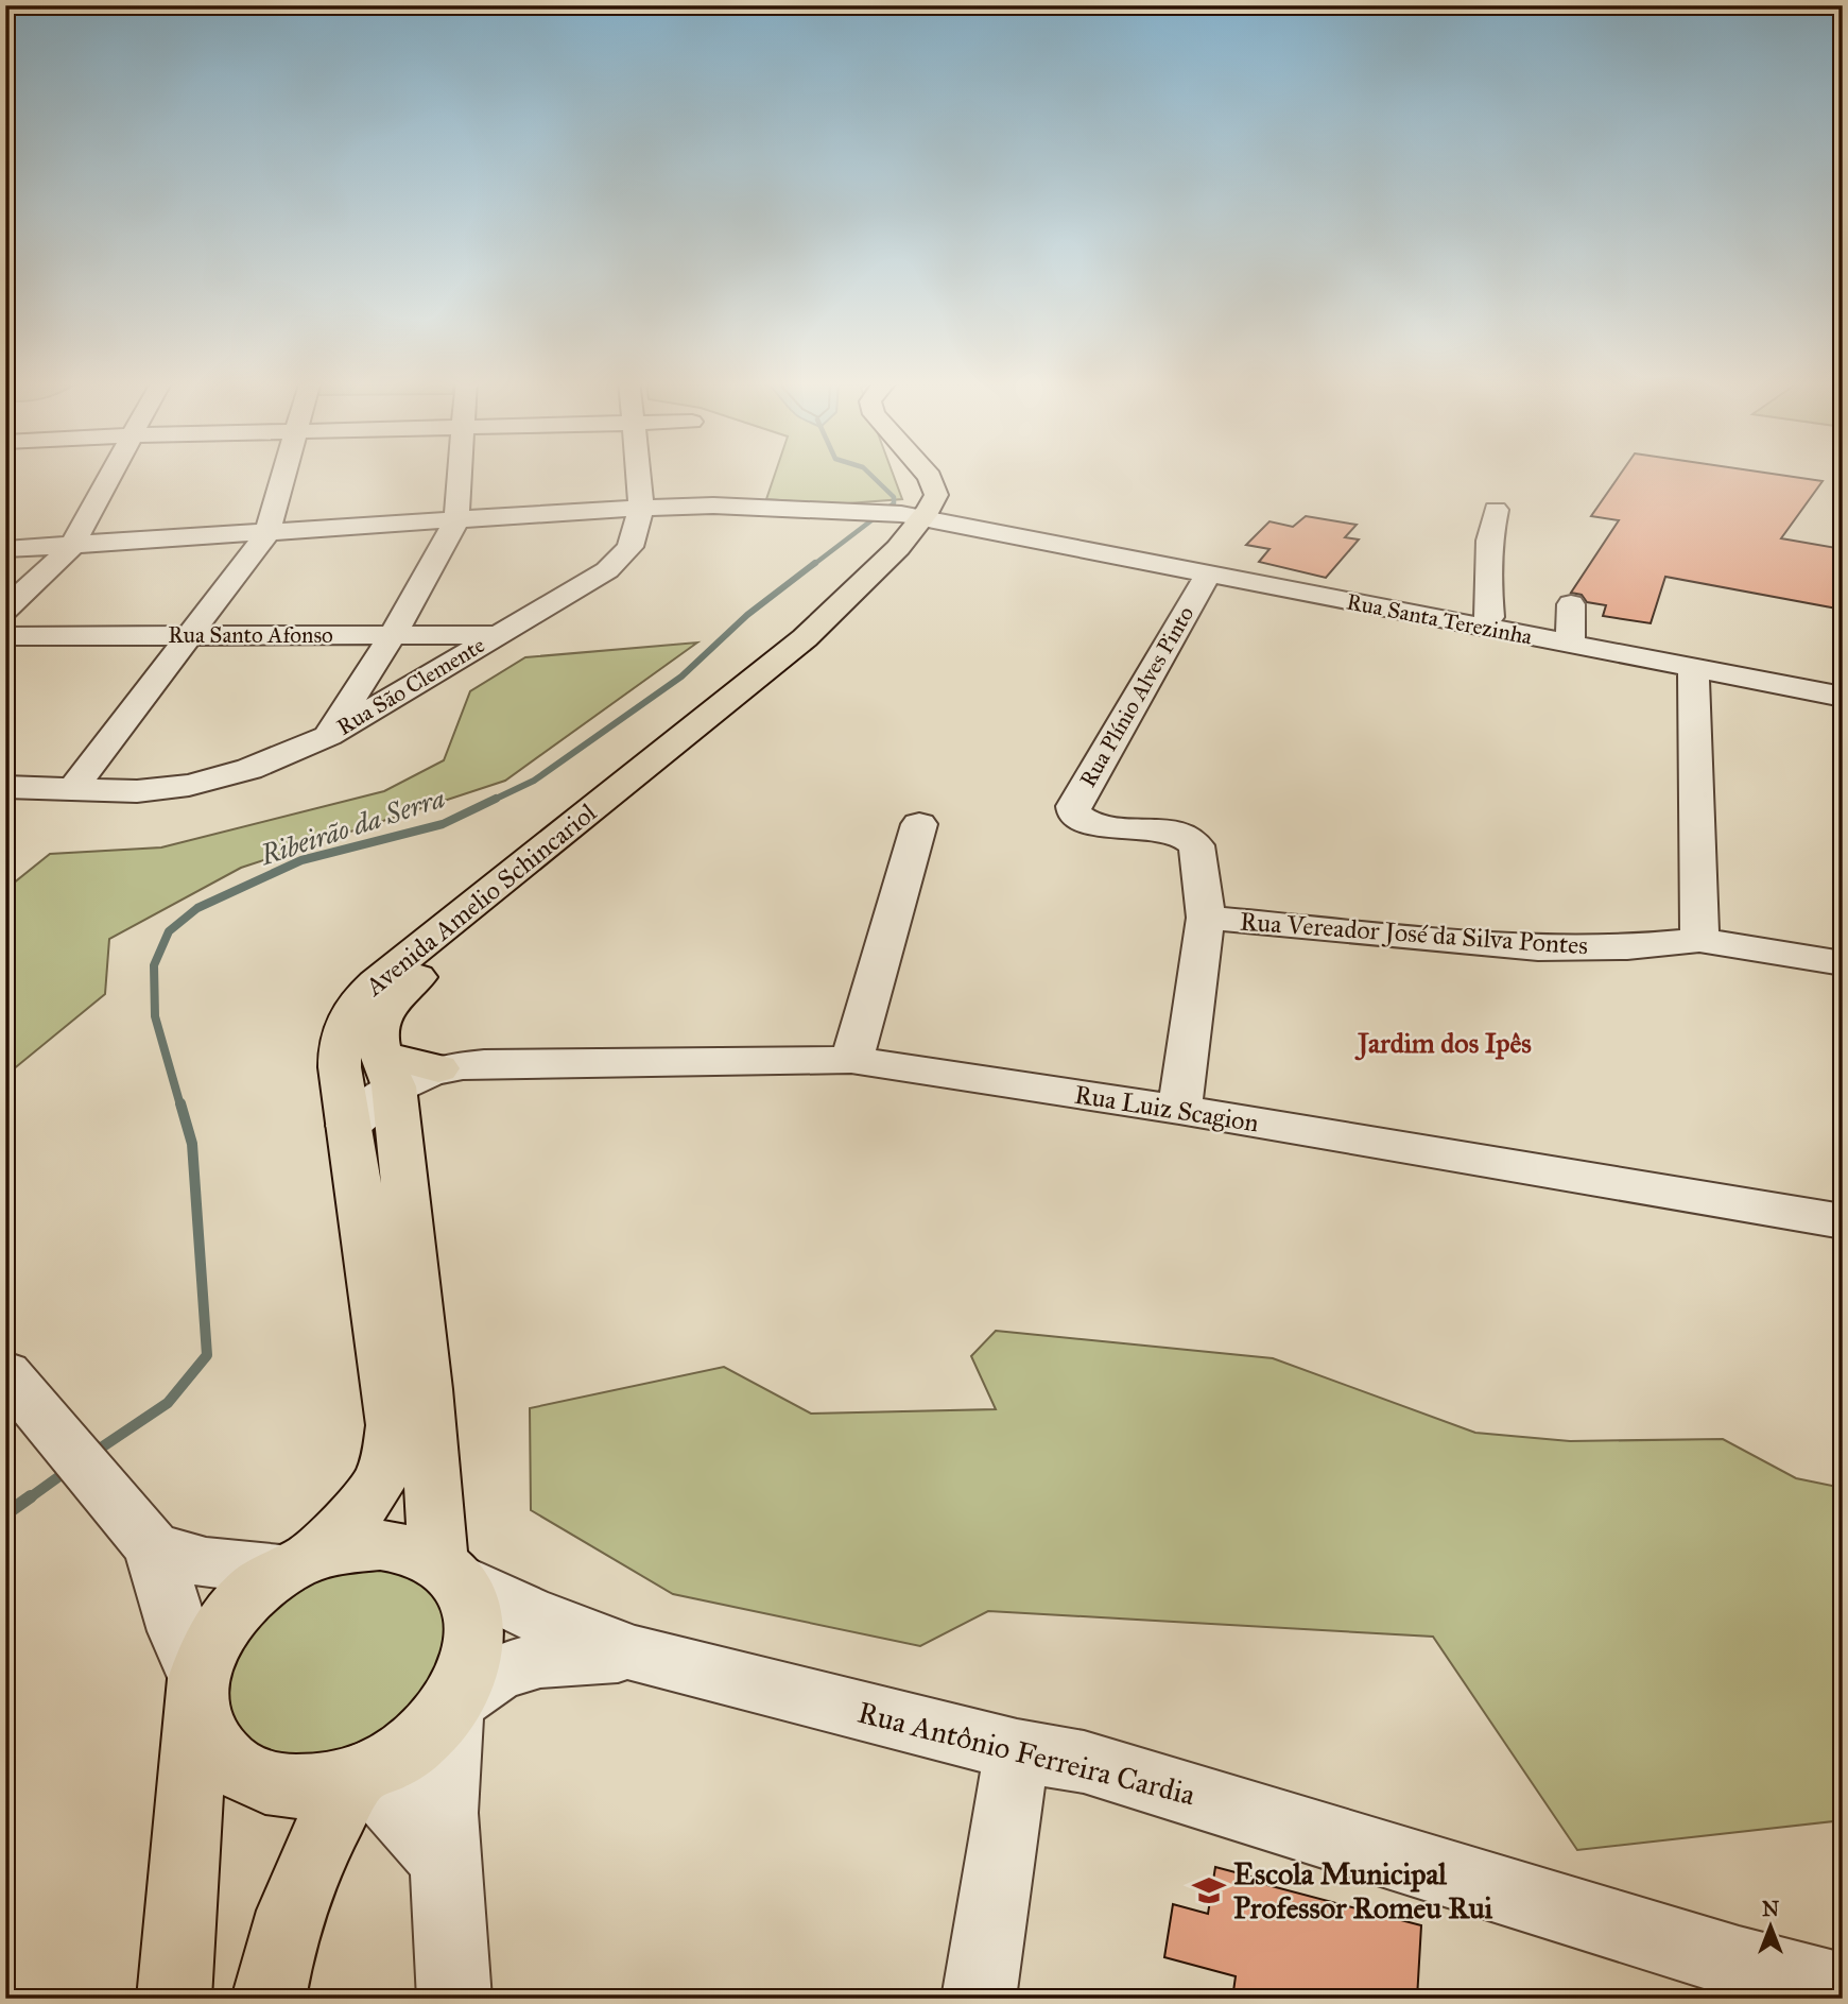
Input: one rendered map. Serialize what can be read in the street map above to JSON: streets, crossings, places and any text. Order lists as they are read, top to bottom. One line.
{"streets":{"main road":["Avenida Amelio Schincariol"],"street":["Rua Santa Terezinha","Rua Santo Afonso","Rua São Clemente","Rua Plínio Alves Pinto","Rua Vereador José da Silva Pontes","Rua Luiz Scagion","Rua Antônio Ferreira Cardia"]},"crossings":[["Rua Santa Terezinha","Rua São Clemente"],["Rua Santa Terezinha","Rua Plínio Alves Pinto"],["Rua Santa Terezinha","Avenida Amelio Schincariol"],["Rua Santo Afonso","Rua São Clemente"],["Rua Plínio Alves Pinto","Rua Vereador José da Silva Pontes"],["Avenida Amelio Schincariol","Rua Luiz Scagion"],["Avenida Amelio Schincariol","Rua Antônio Ferreira Cardia"]],"districts":["Jardim dos Ipês"],"water":["Ribeirão da Serra"],"places":{"school or university":["Escola Municipal Professor Romeu Rui"]},"north":"top"}
